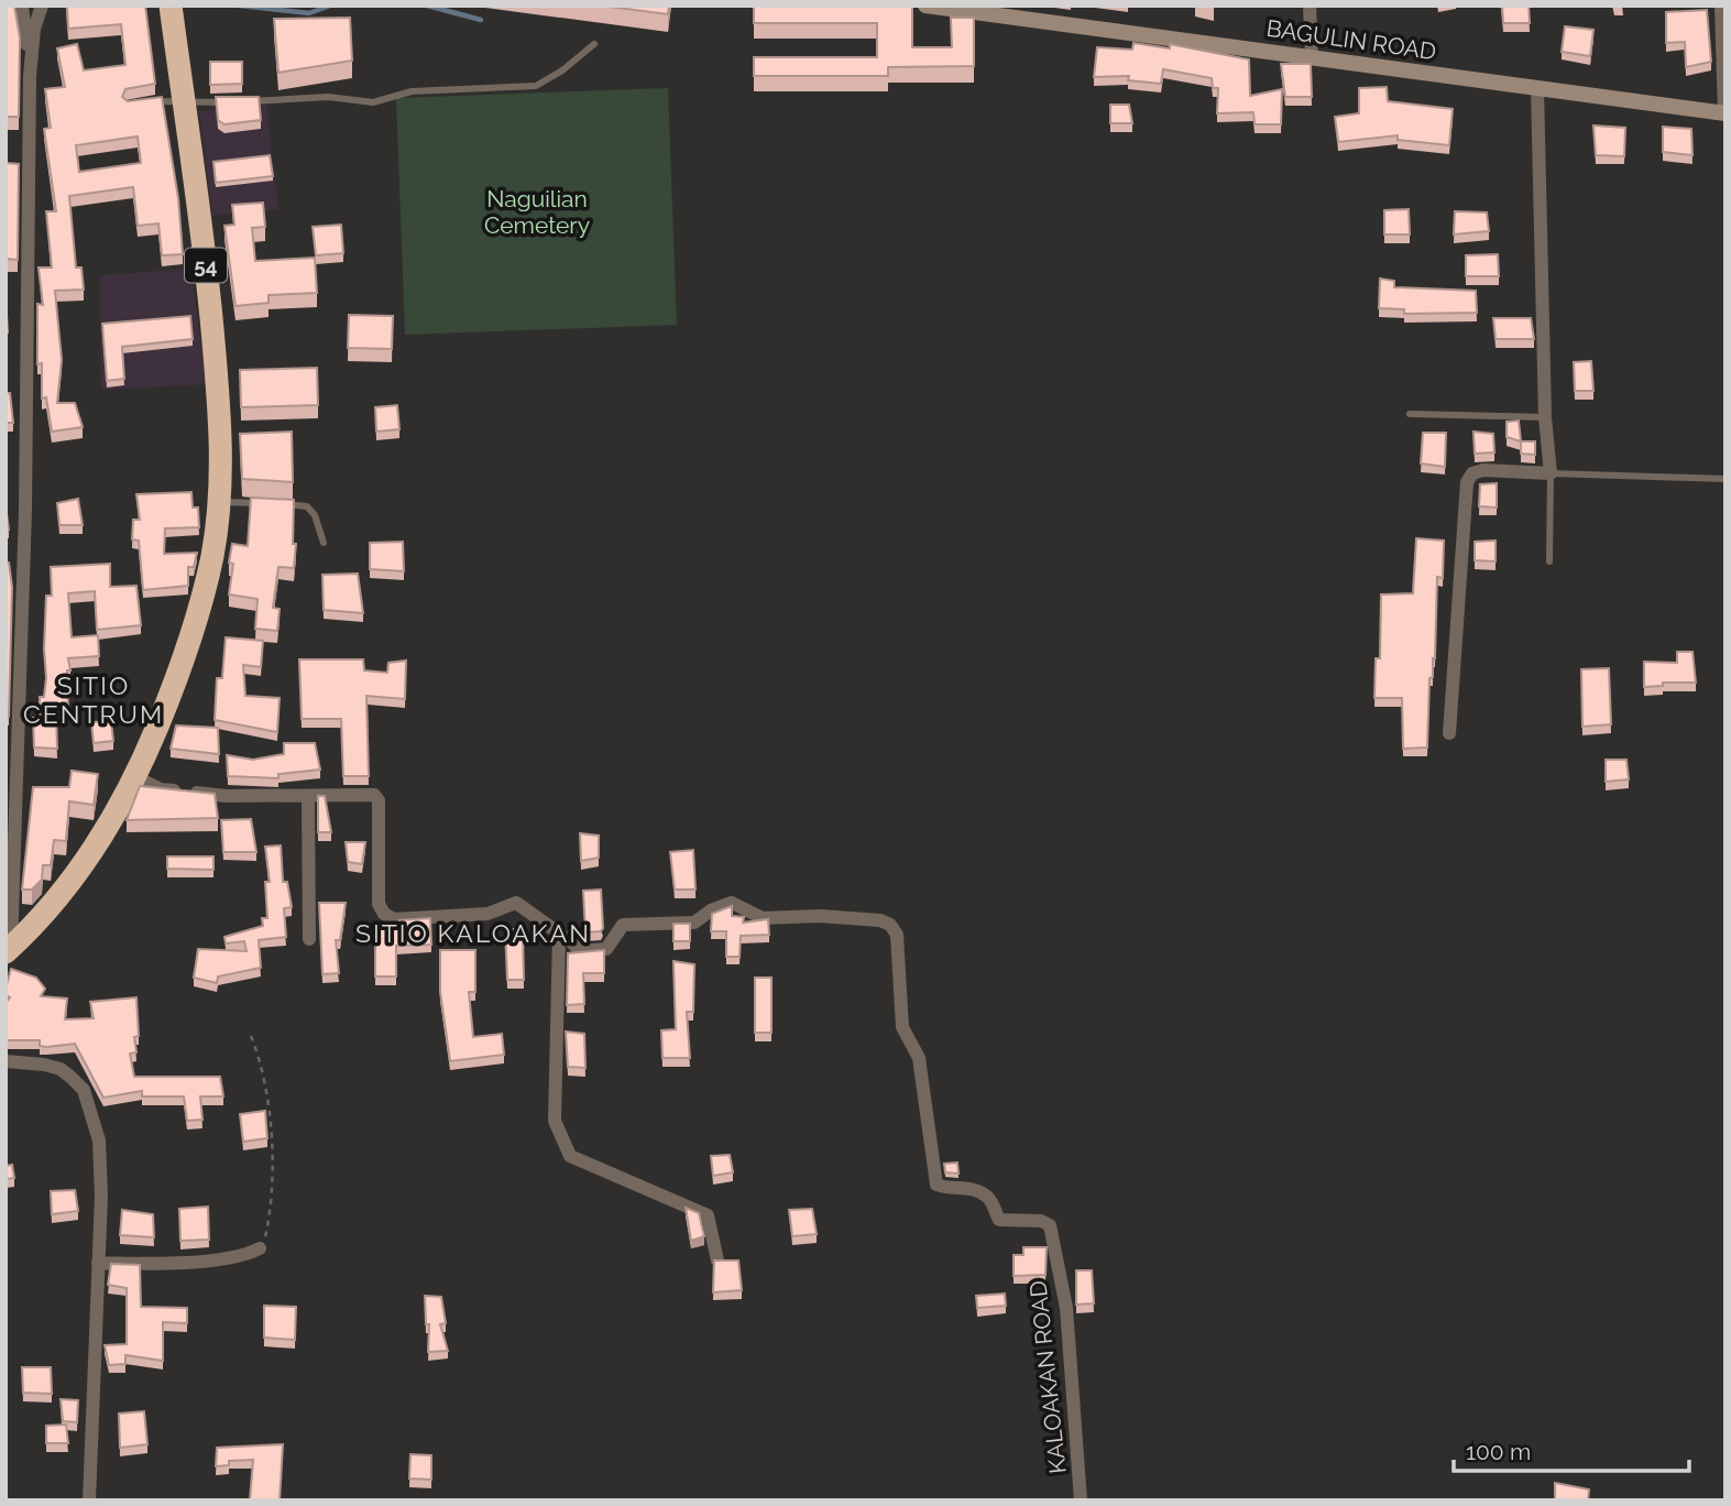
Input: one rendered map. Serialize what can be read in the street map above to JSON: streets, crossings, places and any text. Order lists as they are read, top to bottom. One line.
{"streets":{"highway":["54"],"main road":["BAGULIN ROAD"],"street":["KALOAKAN ROAD"]},"crossings":[["54","KALOAKAN ROAD"]],"districts":["SITIO CENTRUM","SITIO KALOAKAN"],"parks":["Naguilian Cemetery"],"scale_bar":"100 m"}
